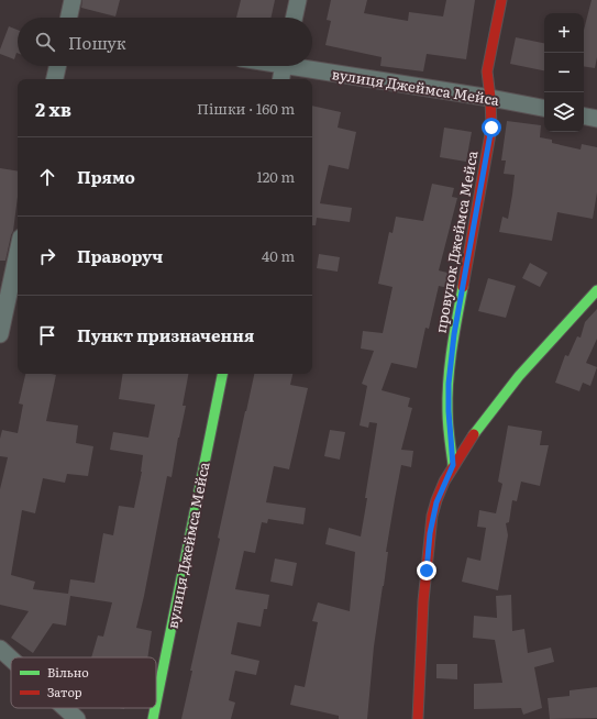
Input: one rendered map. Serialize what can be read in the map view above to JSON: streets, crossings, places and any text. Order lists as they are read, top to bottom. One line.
{"streets":{"street":["вулиця Джеймса Мейса","провулок Джеймса Мейса"]},"crossings":[["вулиця Джеймса Мейса","провулок Джеймса Мейса"]],"legend":["Вільно","Затор"],"page":{"map_buttons":["+","−"],"search":"Пошук","heading":["2 хв","Пішки · 160 m"],"list":[["Прямо","120 m"],["Праворуч","40 m"],"Пункт призначення"]}}
